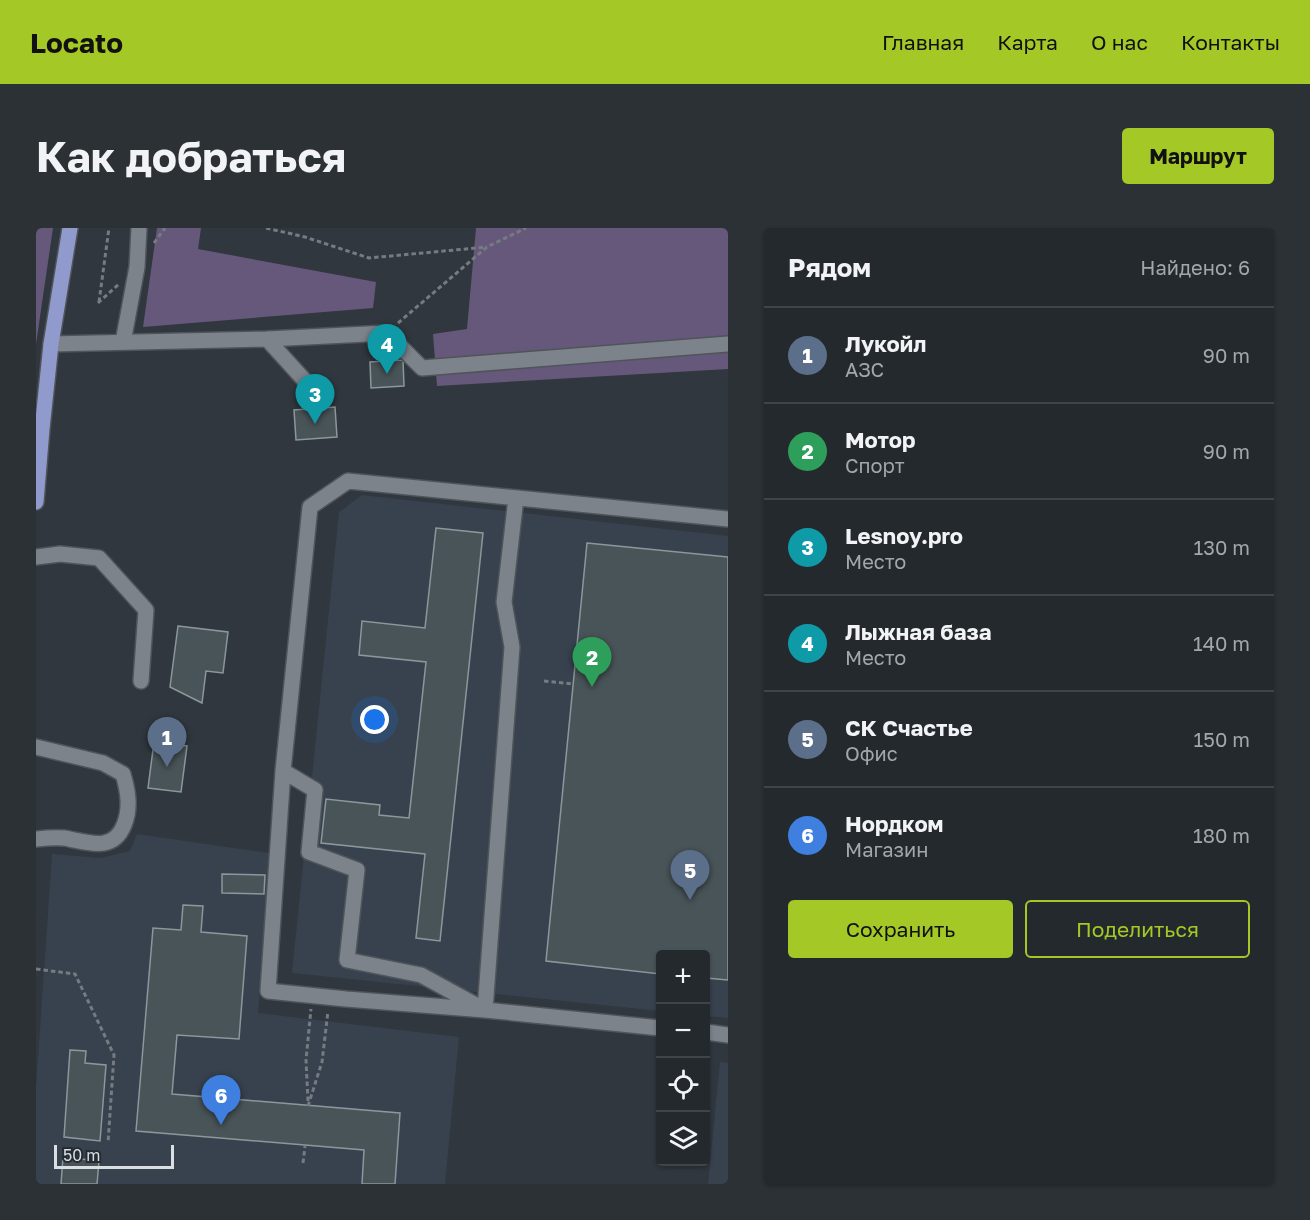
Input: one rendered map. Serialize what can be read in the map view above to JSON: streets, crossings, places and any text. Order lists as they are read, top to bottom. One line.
{"scale_bar":"50 m","page":{"header":"Locato","nav":["Главная","Карта","О нас","Контакты"],"buttons":["Маршрут",["Сохранить","Поделиться"]],"title":"Как добраться","heading":["Рядом","Найдено: 6"],"list":[{"mark":"1","name":"Лукойл","note":"АЗС","value":"90 m"},{"mark":"2","name":"Мотор","note":"Спорт","value":"90 m"},{"mark":"3","name":"Lesnoy.pro","note":"Место","value":"130 m"},{"mark":"4","name":"Лыжная база","note":"Место","value":"140 m"},{"mark":"5","name":"СК Счастье","note":"Офис","value":"150 m"},{"mark":"6","name":"Нордком","note":"Магазин","value":"180 m"}],"pins":["4","3","2","1","5","6"],"map_buttons":["+","−"],"scale":"50 m"}}
